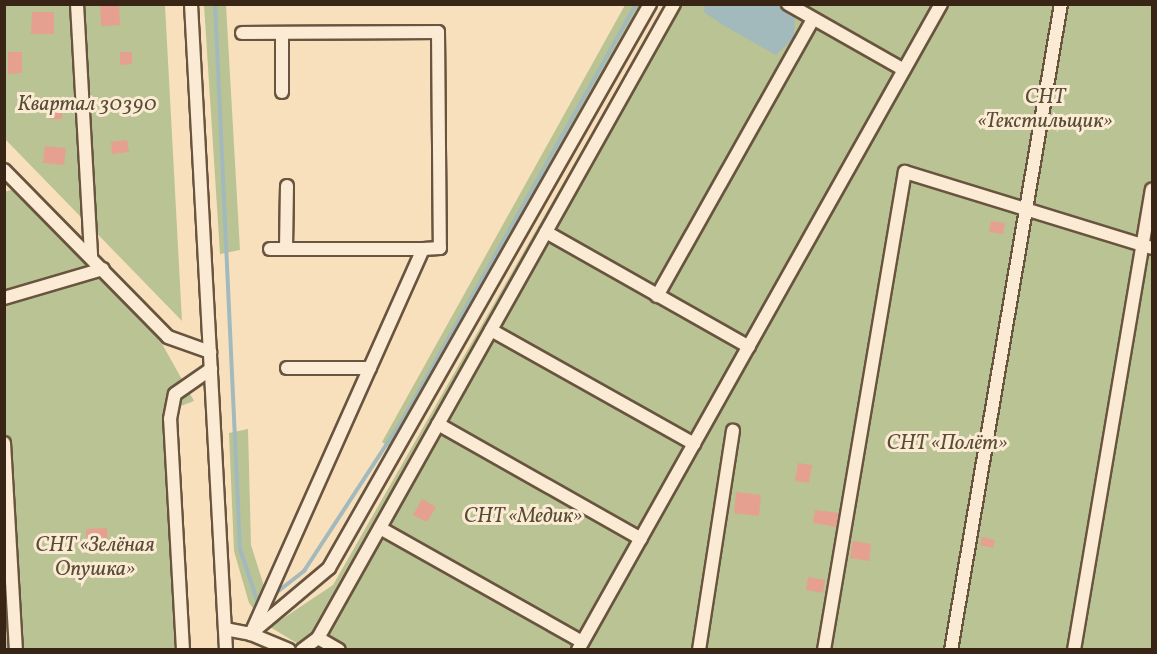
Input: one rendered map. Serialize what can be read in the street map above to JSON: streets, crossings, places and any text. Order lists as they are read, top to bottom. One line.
{"parks":["СНТ «Текстильщик»","Квартал 30390","СНТ «Полёт»","СНТ «Медик»","СНТ «Зелёная Опушка»"]}
